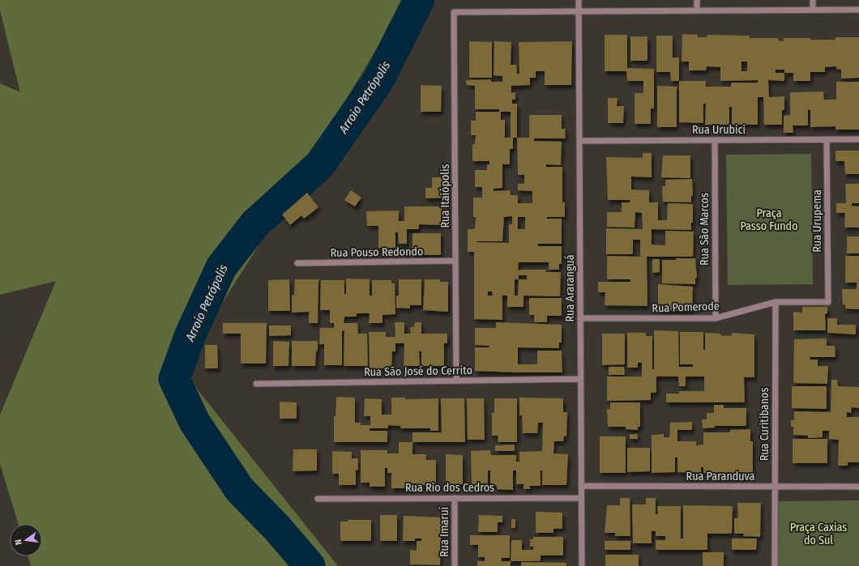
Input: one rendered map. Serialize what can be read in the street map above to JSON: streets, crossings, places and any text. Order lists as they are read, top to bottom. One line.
{"streets":{"street":["Rua Urubici","Rua Itaiópolis","Rua Urupema","Rua São Marcos","Rua Pouso Redondo","Rua Araranguá","Rua Pomerode","Rua São José do Cerrito","Rua Curitibanos","Rua Paranduva","Rua Rio dos Cedros","Rua Imaruí"]},"crossings":[["Rua Urubici","Rua Urupema"],["Rua Urubici","Rua São Marcos"],["Rua Urubici","Rua Araranguá"],["Rua Itaiópolis","Rua Pouso Redondo"],["Rua Itaiópolis","Rua Araranguá"],["Rua Itaiópolis","Rua São José do Cerrito"],["Rua Urupema","Rua Pomerode"],["Rua São Marcos","Rua Pomerode"],["Rua Araranguá","Rua Pomerode"],["Rua Araranguá","Rua São José do Cerrito"],["Rua Araranguá","Rua Paranduva"],["Rua Araranguá","Rua Rio dos Cedros"],["Rua Pomerode","Rua Curitibanos"],["Rua Curitibanos","Rua Paranduva"],["Rua Rio dos Cedros","Rua Imaruí"]],"water":["Arroio Petrópolis"],"parks":["Praça Passo Fundo","Praça Caxias do Sul"],"north":"left"}
